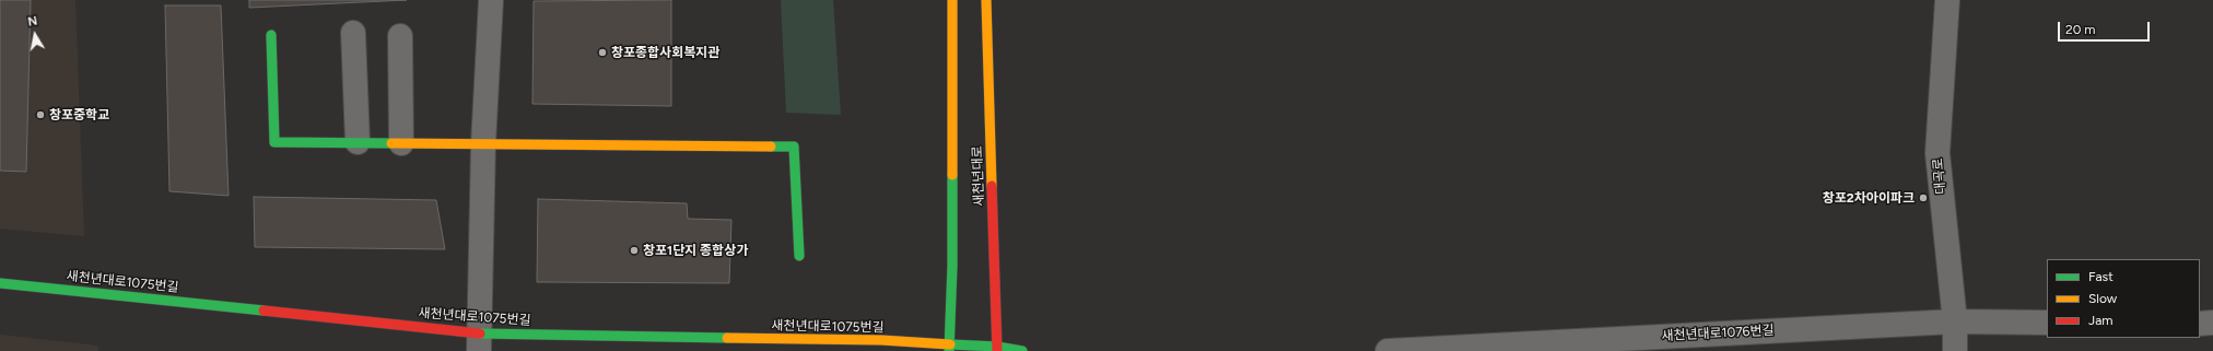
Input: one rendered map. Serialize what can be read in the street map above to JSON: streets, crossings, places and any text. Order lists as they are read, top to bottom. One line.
{"streets":{"street":["새천년대로","대곡로","새천년대로1075번길","새천년대로1076번길"]},"crossings":[["새천년대로","새천년대로1075번길"],["대곡로","새천년대로1076번길"]],"places":["창포종합사회복지관","창포중학교","창포2차아이파크","창포1단지 종합상가"],"legend":["Fast","Slow","Jam"],"scale_bar":"20 m","north":"top"}
